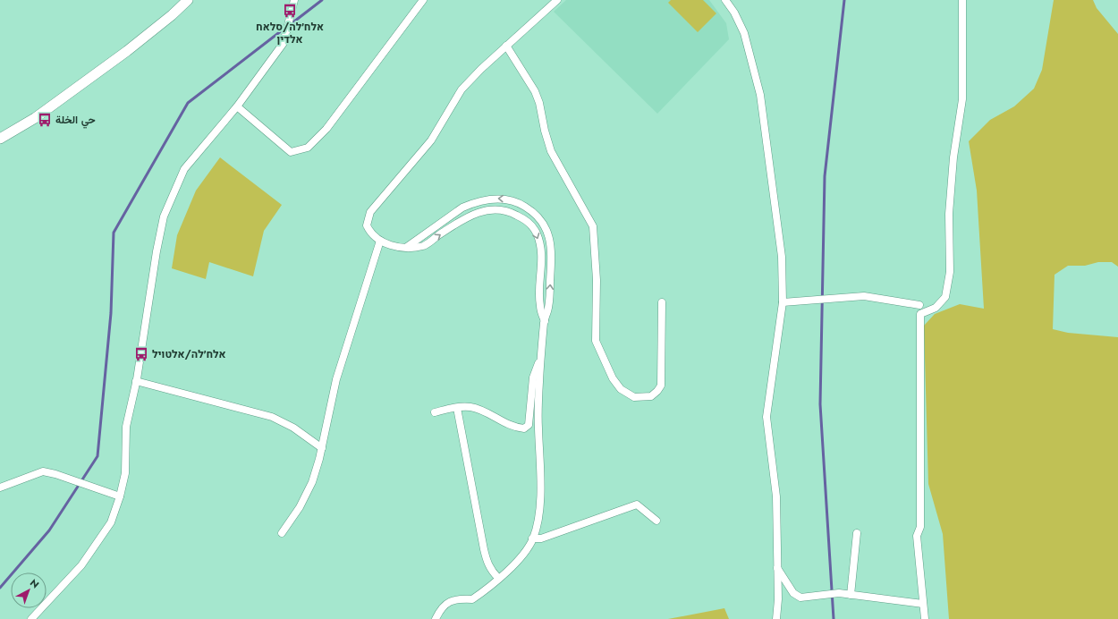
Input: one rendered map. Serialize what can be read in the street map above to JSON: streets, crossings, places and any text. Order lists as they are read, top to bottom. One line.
{"places":{"bus stop":["אלח׳לה/סלאח אלדין","حي الخلة","אלח׳לה/אלטויל"]},"north":"top right"}
